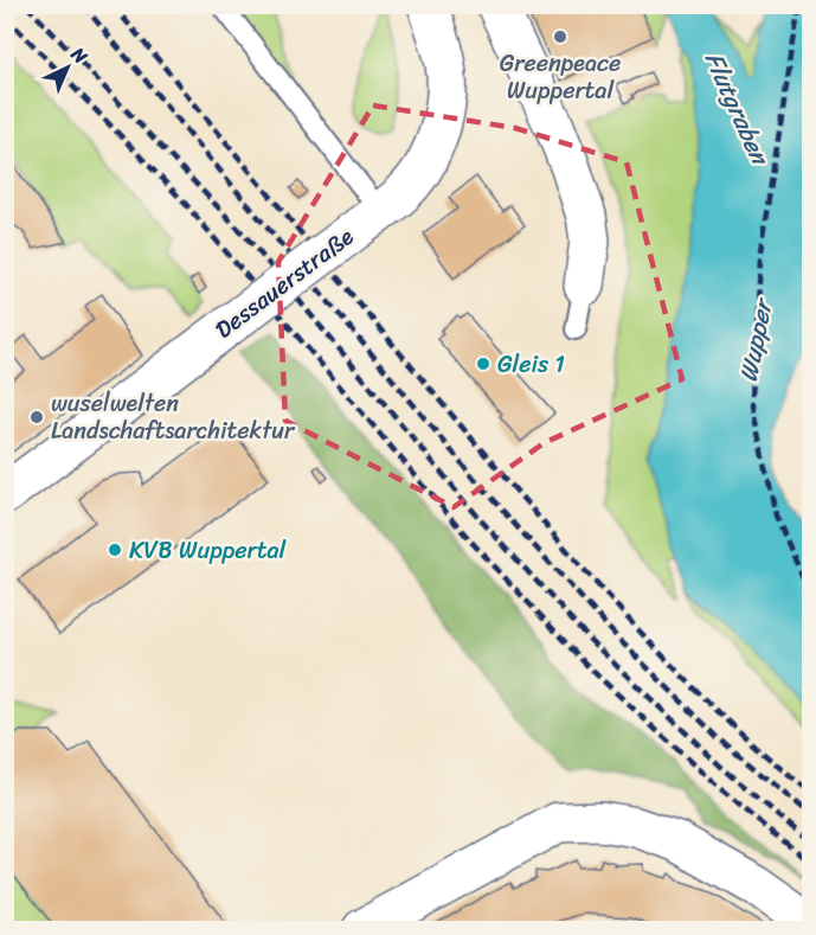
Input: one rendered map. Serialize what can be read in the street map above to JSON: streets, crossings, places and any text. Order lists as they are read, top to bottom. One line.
{"streets":{"street":["Dessauerstraße"]},"water":["Flutgraben","Wupper"],"places":["Greenpeace Wuppertal","Gleis 1","wuselwelten Landschaftsarchitektur","KVB Wuppertal"],"north":"top right"}
